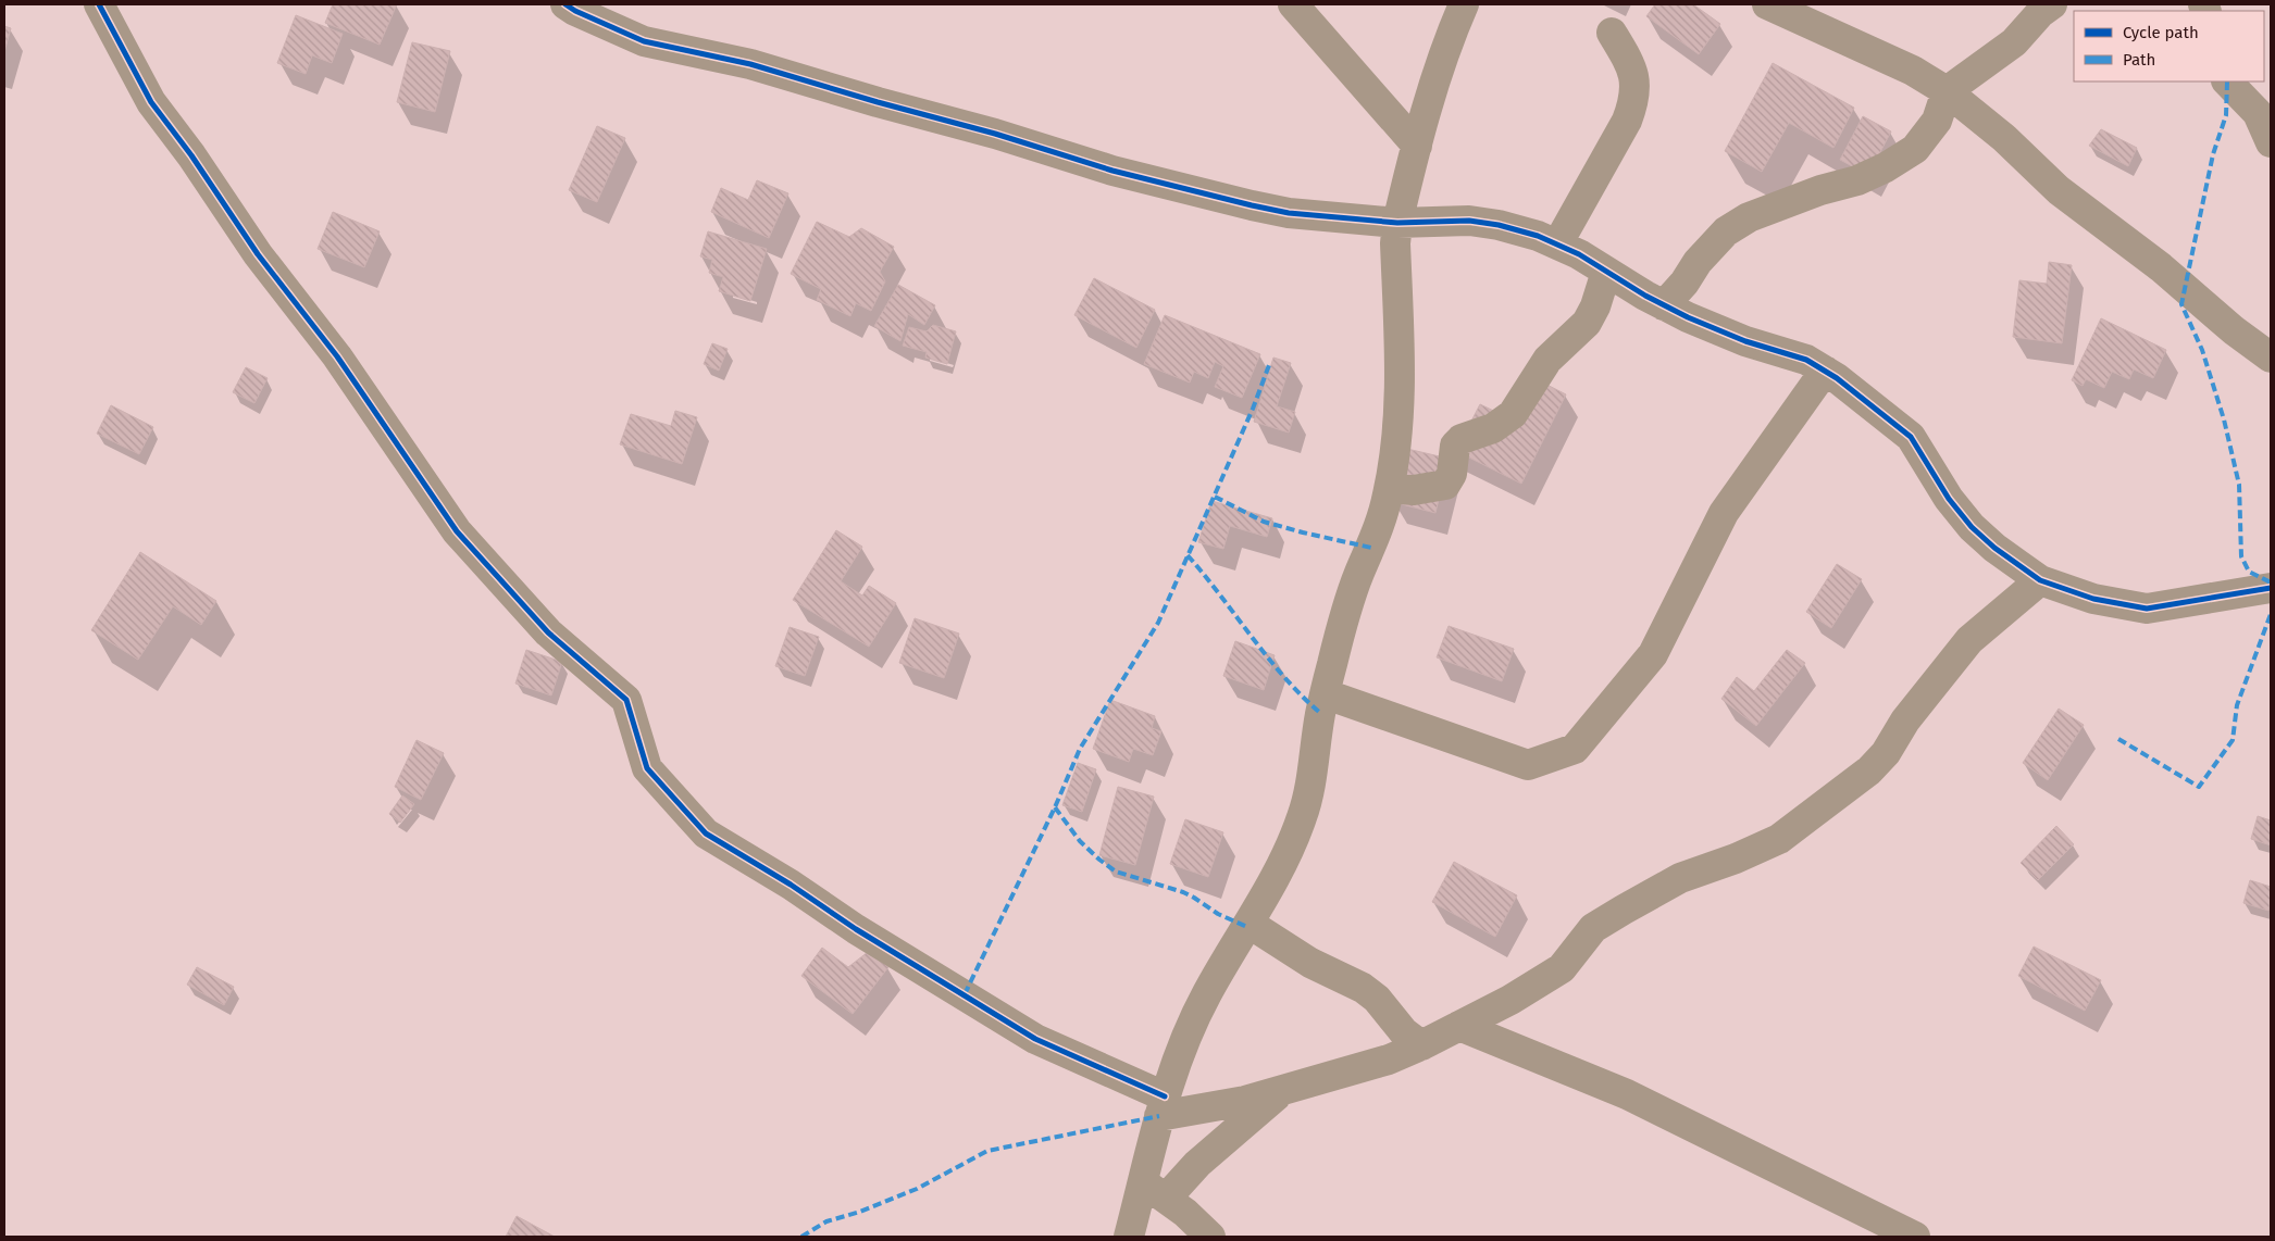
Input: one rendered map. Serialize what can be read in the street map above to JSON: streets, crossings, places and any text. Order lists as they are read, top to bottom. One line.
{"legend":["Cycle path","Path"]}
